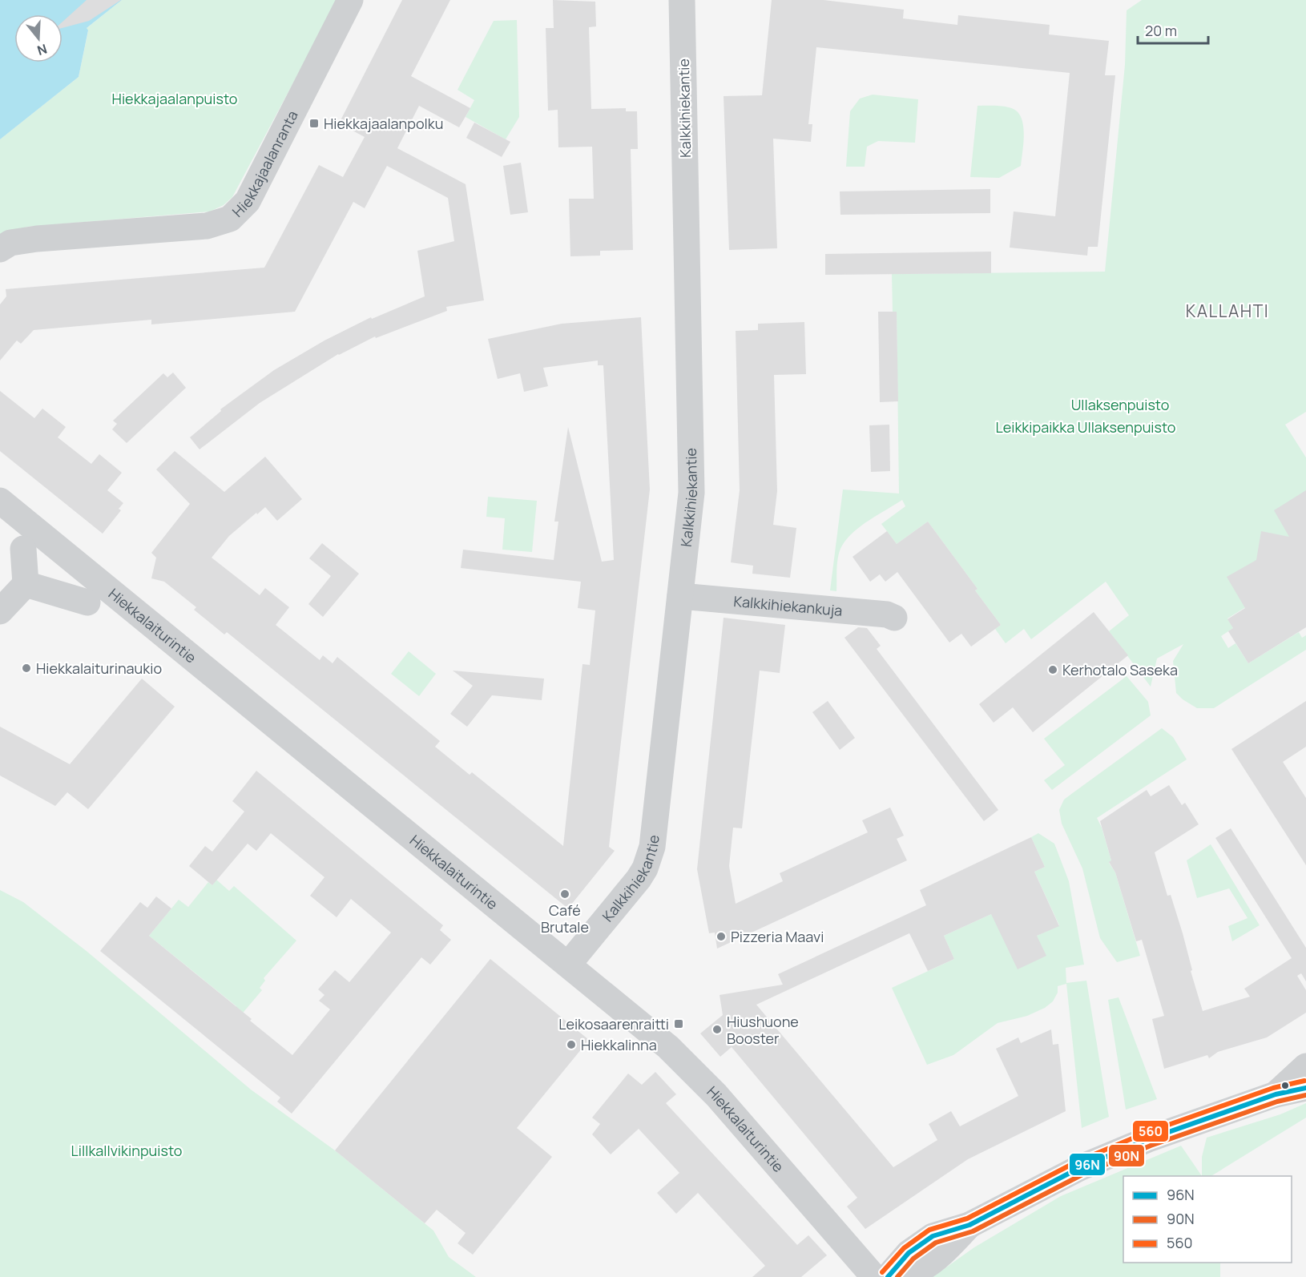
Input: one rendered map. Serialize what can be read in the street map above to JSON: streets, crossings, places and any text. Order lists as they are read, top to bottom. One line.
{"streets":{"street":["Kalkkihiekantie","Hiekkajaalanranta","Kalkkihiekankuja","Hiekkalaiturintie"]},"crossings":[["Kalkkihiekantie","Kalkkihiekankuja"],["Kalkkihiekantie","Hiekkalaiturintie"]],"districts":["KALLAHTI"],"parks":["Hiekkajaalanpuisto","Ullaksenpuisto","Leikkipaikka Ullaksenpuisto","Lillkallvikinpuisto"],"places":{"transit":["Hiekkajaalanpolku","Leikosaarenraitti"],"other":["Hiekkalaiturinaukio","Kerhotalo Saseka","Café Brutale","Pizzeria Maavi","Hiushuone Booster","Hiekkalinna"]},"lines":["transit line 560","transit line 96N","transit line 90N"],"legend":["96N","90N","560"],"scale_bar":"20 m","north":"bottom"}
